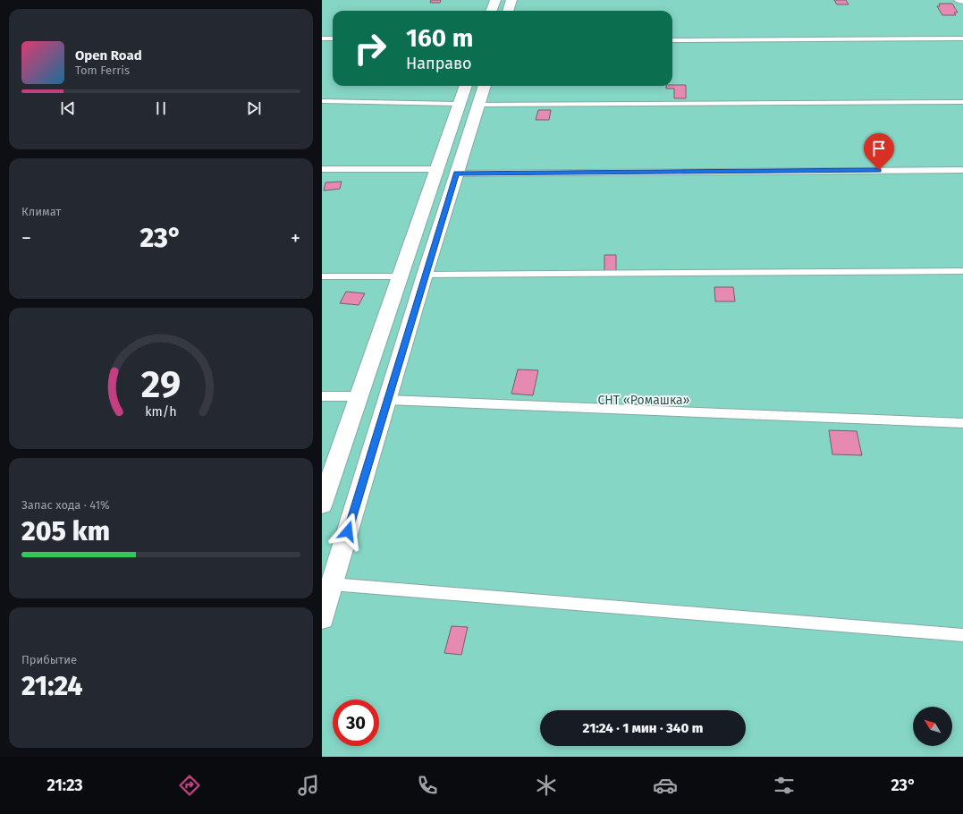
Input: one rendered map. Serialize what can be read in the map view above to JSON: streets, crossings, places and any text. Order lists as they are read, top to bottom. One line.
{"parks":["СНТ «Ромашка»"],"north":"top left","page":{"turn":["160 m","Направо"],"song":["Open Road","Tom Ferris"],"tile":["Климат",["Запас хода · 41%","205 km"],["Прибытие","21:24"]],"heat":["−","23°","+"],"limit":"30","trip":"21:24 · 1 мин · 340 m","tabs":["21:23","23°"],"gauge":["29","km/h"]}}
